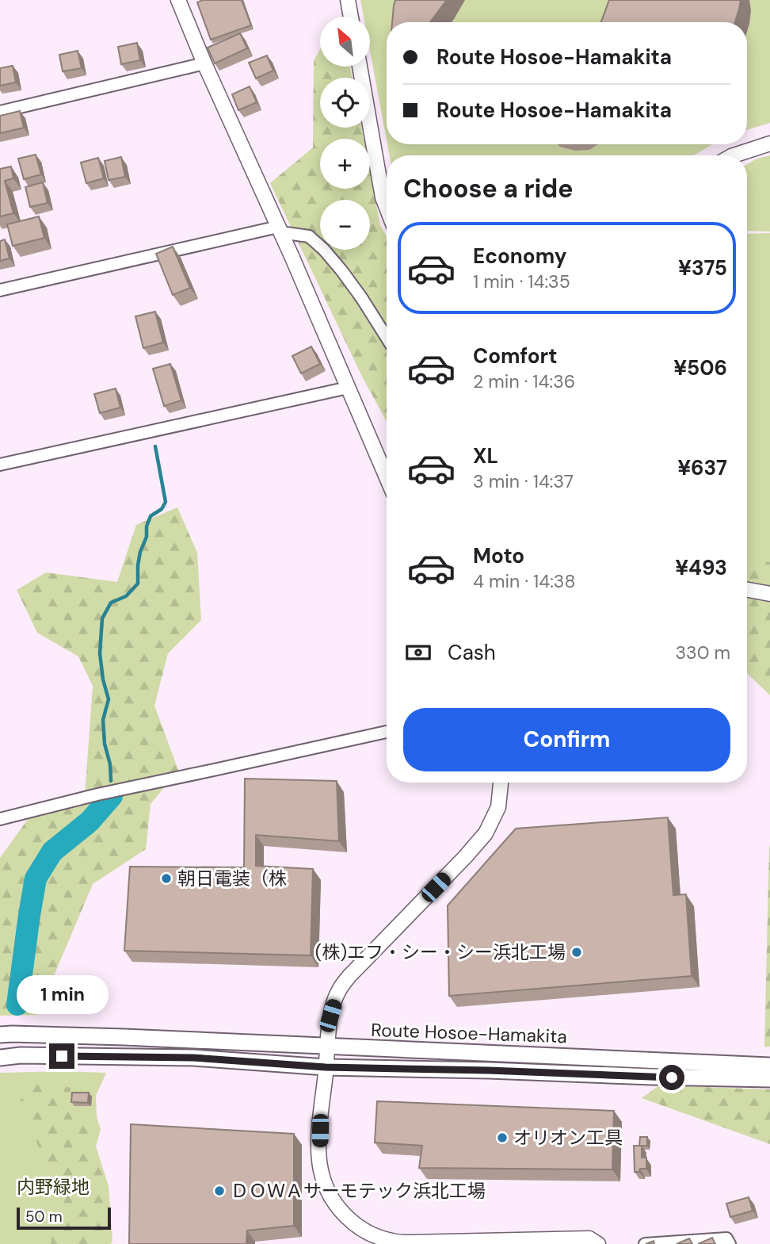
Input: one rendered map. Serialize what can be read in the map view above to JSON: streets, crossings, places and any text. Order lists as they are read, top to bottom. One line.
{"streets":{"main road":["Route Hosoe-Hamakita"]},"parks":["内野緑地"],"places":["朝日電装（株","(株)エフ・シー・シー浜北工場","オリオン工具","ＤＯＷＡサーモテック浜北工場"],"scale_bar":"50 m","north":"top left","page":{"map_buttons":["+","−"],"banner":["Route Hosoe-Hamakita","Route Hosoe-Hamakita"],"heading":"Choose a ride","list":[{"name":"Economy","note":"1 min · 14:35","value":"¥375"},{"name":"Comfort","note":"2 min · 14:36","value":"¥506"},{"name":"XL","note":"3 min · 14:37","value":"¥637"},{"name":"Moto","note":"4 min · 14:38","value":"¥493"}],"pay":["Cash","330 m"],"buttons":"Confirm","bubble":"1 min","scale":"50 m"}}
